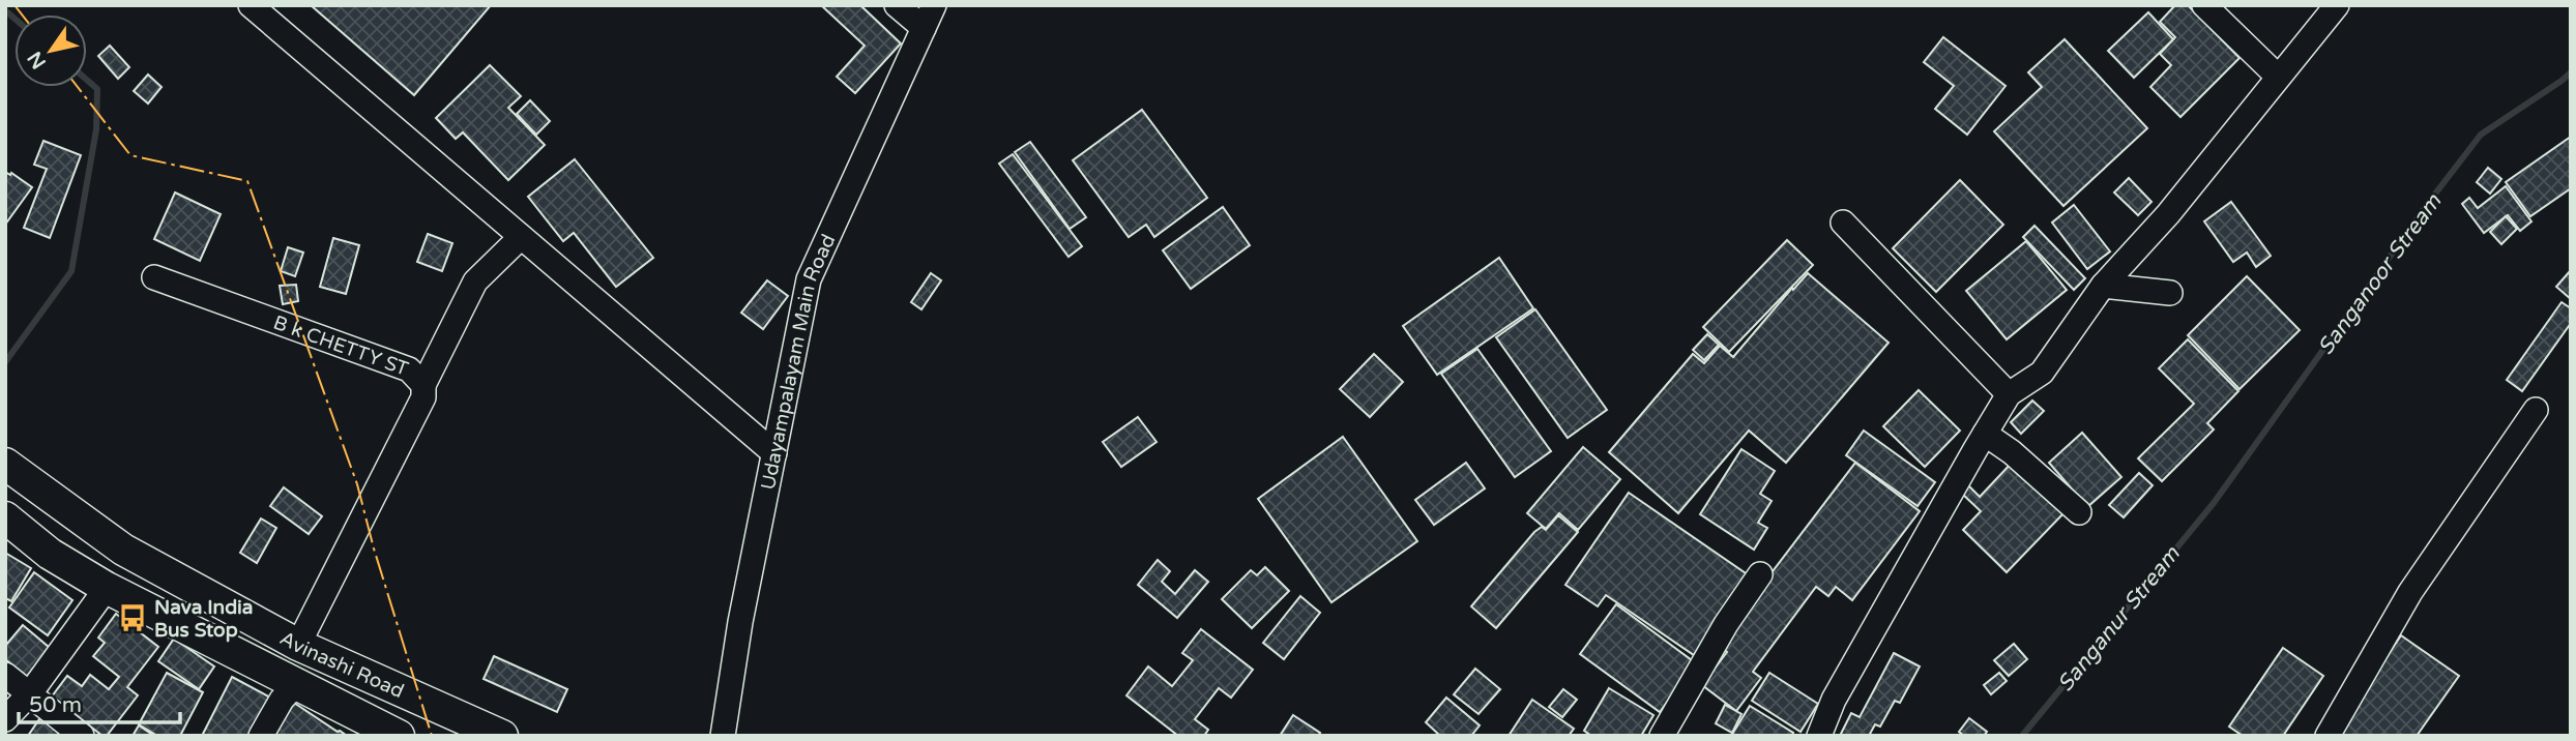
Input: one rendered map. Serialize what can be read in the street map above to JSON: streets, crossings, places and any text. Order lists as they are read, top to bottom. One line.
{"streets":{"main road":["Avinashi Road"],"street":["B k CHETTY ST","Udayampalayam Main Road"]},"crossings":[["B k CHETTY ST","Avinashi Road"]],"water":["Sanganoor Stream","Sanganur Stream"],"places":{"bus stop":["Nava India Bus Stop"]},"scale_bar":"50 m","north":"bottom left"}
